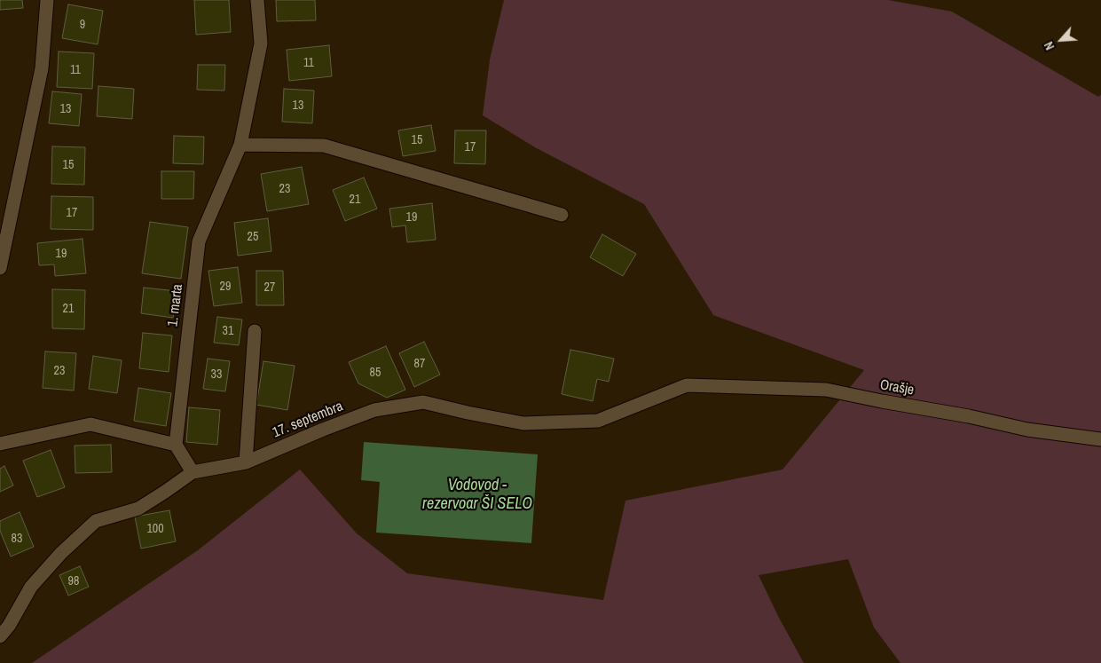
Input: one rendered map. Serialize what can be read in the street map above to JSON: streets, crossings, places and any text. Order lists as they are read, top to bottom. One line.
{"streets":{"street":["1. marta","Orašje","17. septembra"]},"crossings":[["Orašje","17. septembra"]],"water":["Vodovod - rezervoar ŠI SELO"],"house_numbers":["9","11","11","13","13","15","17","15","23","21","17","19","25","19","29","27","21","31","87","23","85","33","100","83","98"],"north":"bottom left"}
